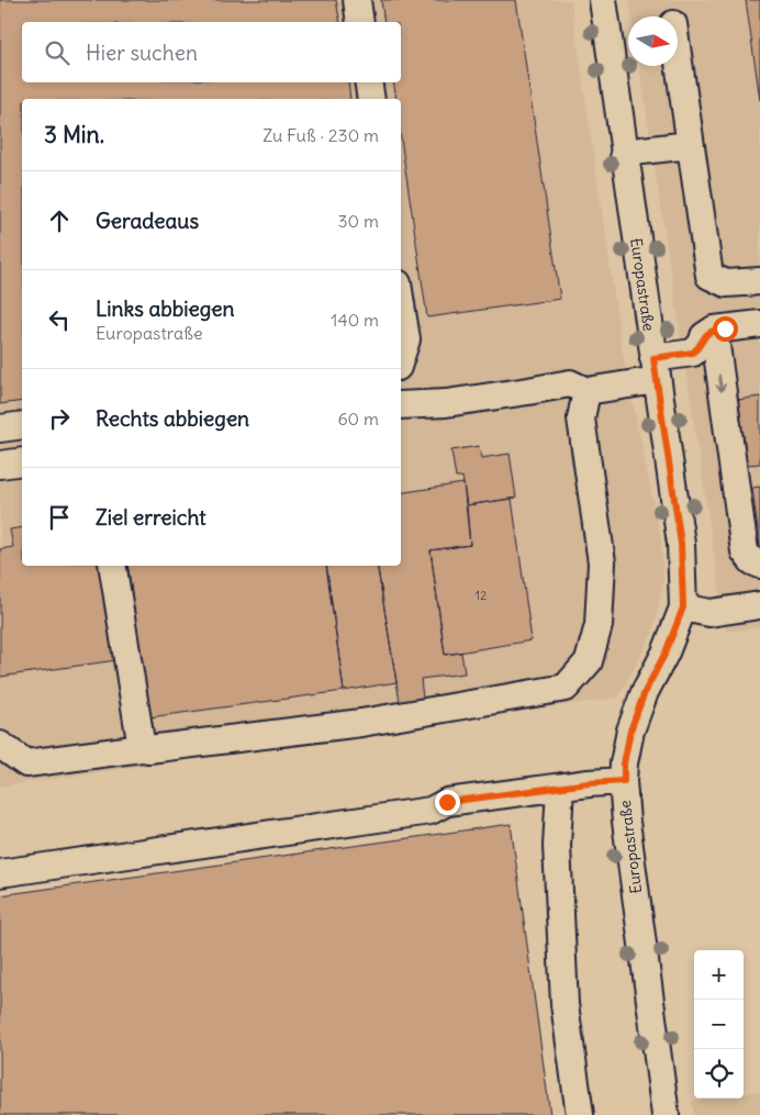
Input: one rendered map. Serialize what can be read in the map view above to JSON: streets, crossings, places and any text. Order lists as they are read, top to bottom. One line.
{"streets":{"street":["Europastraße"]},"house_numbers":["12"],"north":"right","page":{"search":"Hier suchen","heading":["3 Min.","Zu Fuß · 230 m"],"list":[["Geradeaus","30 m"],["Links abbiegen","Europastraße","140 m"],["Rechts abbiegen","60 m"],"Ziel erreicht"],"map_buttons":["+","−"]}}
